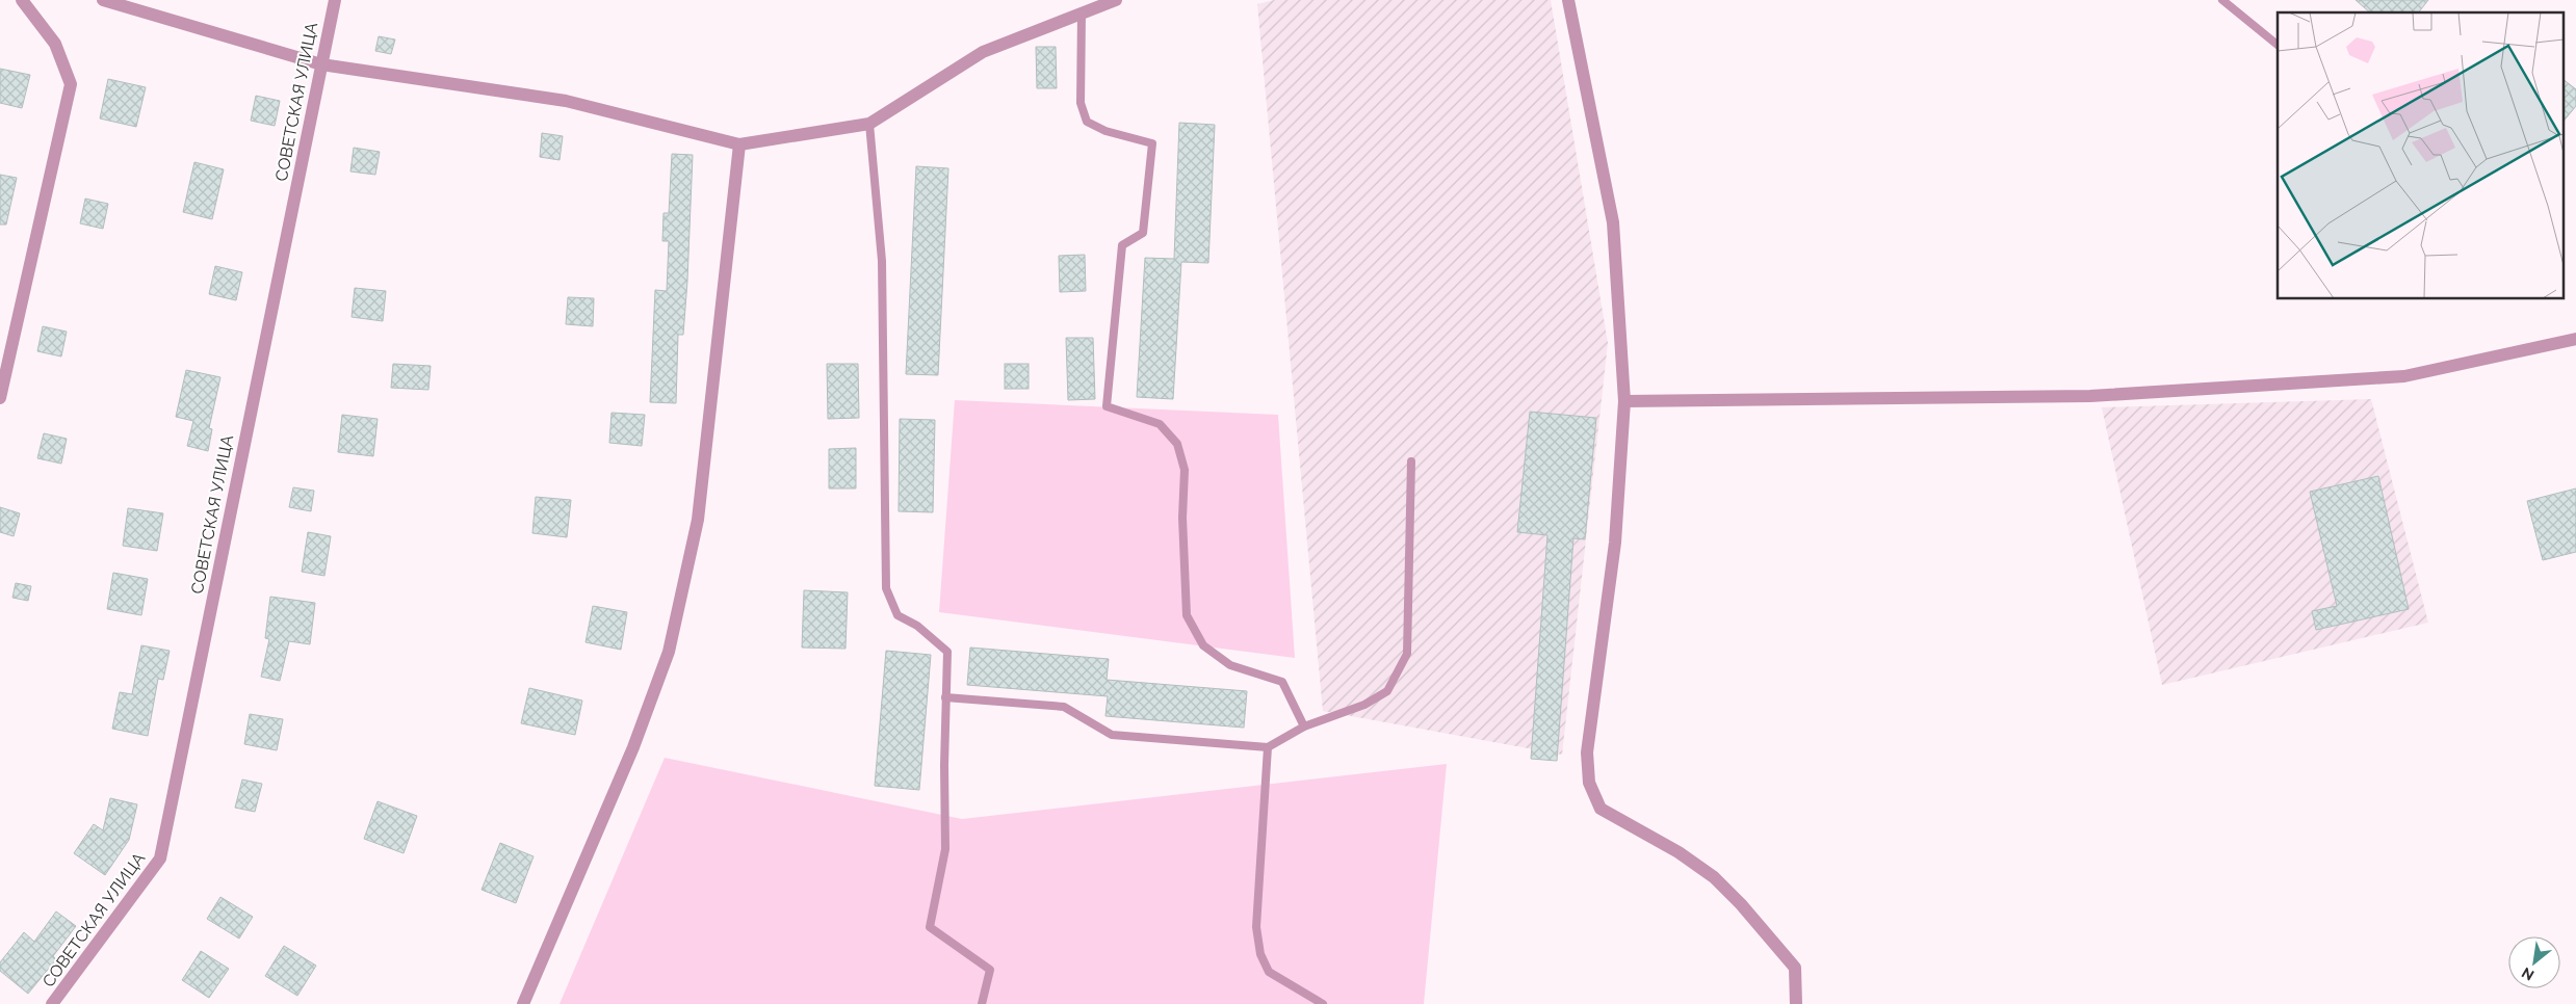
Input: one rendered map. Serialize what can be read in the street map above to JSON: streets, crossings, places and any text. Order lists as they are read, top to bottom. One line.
{"streets":{"street":["СОВЕТСКАЯ УЛИЦА"]},"north":"bottom left"}
